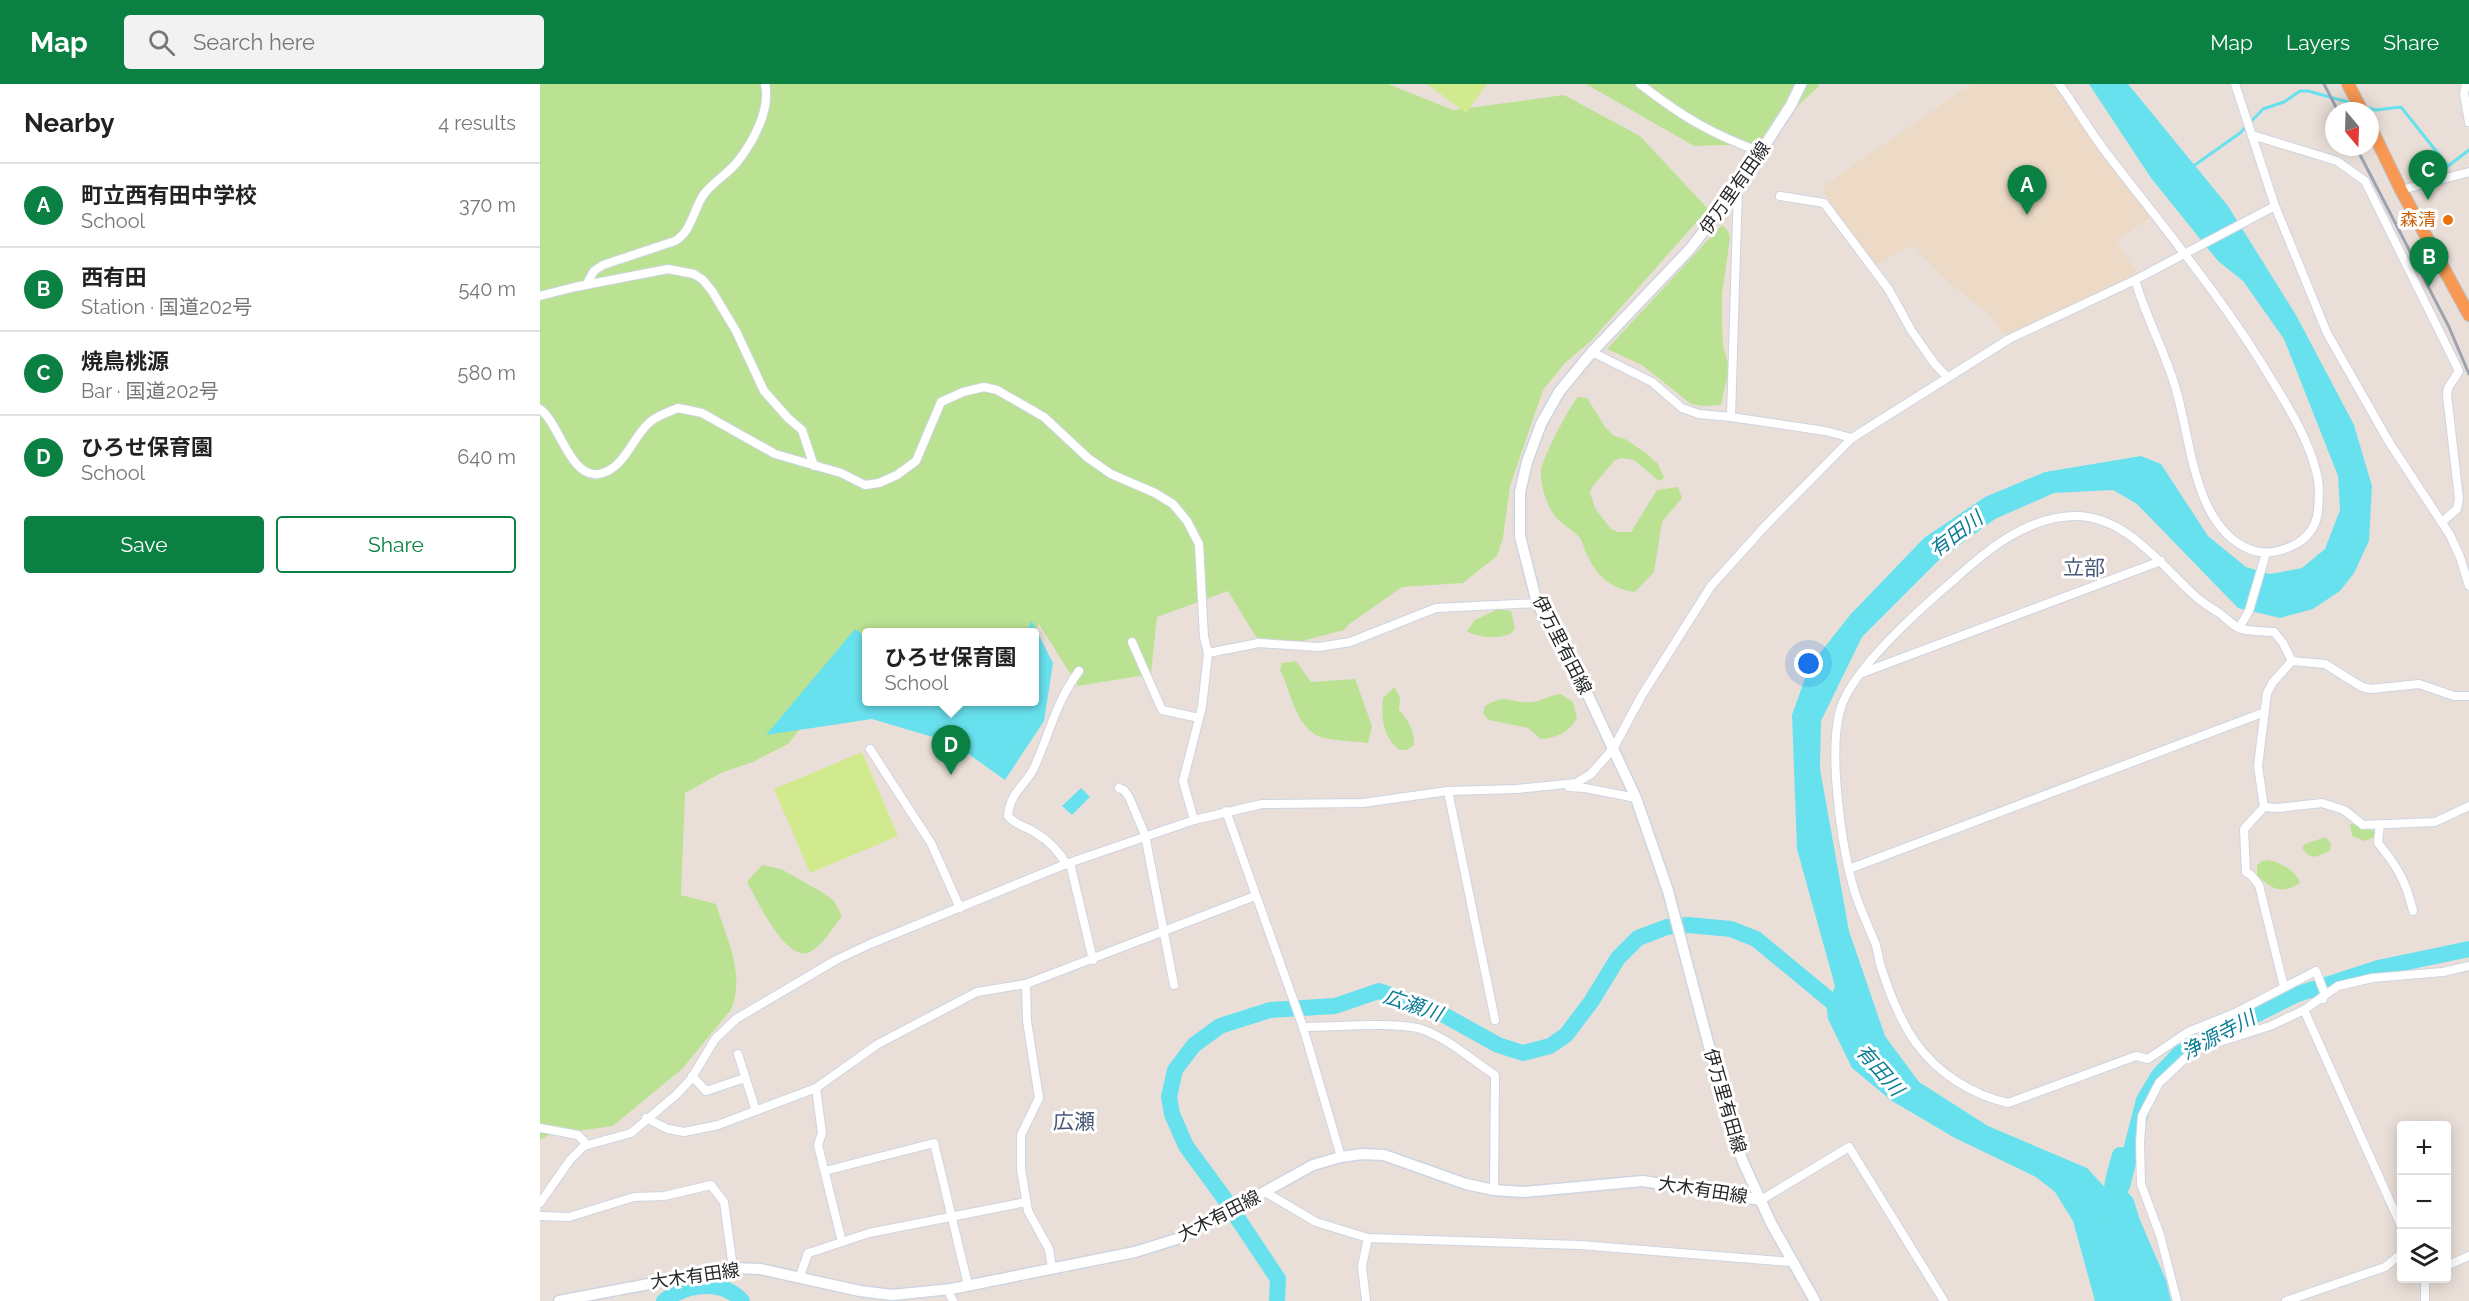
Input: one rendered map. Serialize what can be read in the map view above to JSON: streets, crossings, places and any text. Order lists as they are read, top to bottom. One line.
{"streets":{"main road":["伊万里有田線","大木有田線"]},"crossings":[["伊万里有田線","大木有田線"]],"districts":["立部","広瀬"],"water":["有田川","広瀬川","浄源寺川"],"places":["森清"],"north":"bottom","page":{"header":"Map","search":"Search here","nav":["Map","Layers","Share"],"heading":["Nearby","4 results"],"pins":["C","A","B","D"],"list":[{"mark":"A","name":"町立西有田中学校","note":"School","value":"370 m"},{"mark":"B","name":"西有田","note":"Station · 国道202号","value":"540 m"},{"mark":"C","name":"焼鳥桃源","note":"Bar · 国道202号","value":"580 m"},{"mark":"D","name":"ひろせ保育園","note":"School","value":"640 m"}],"buttons":["Save","Share"],"popup":["ひろせ保育園","School"],"map_buttons":["+","−"]}}
